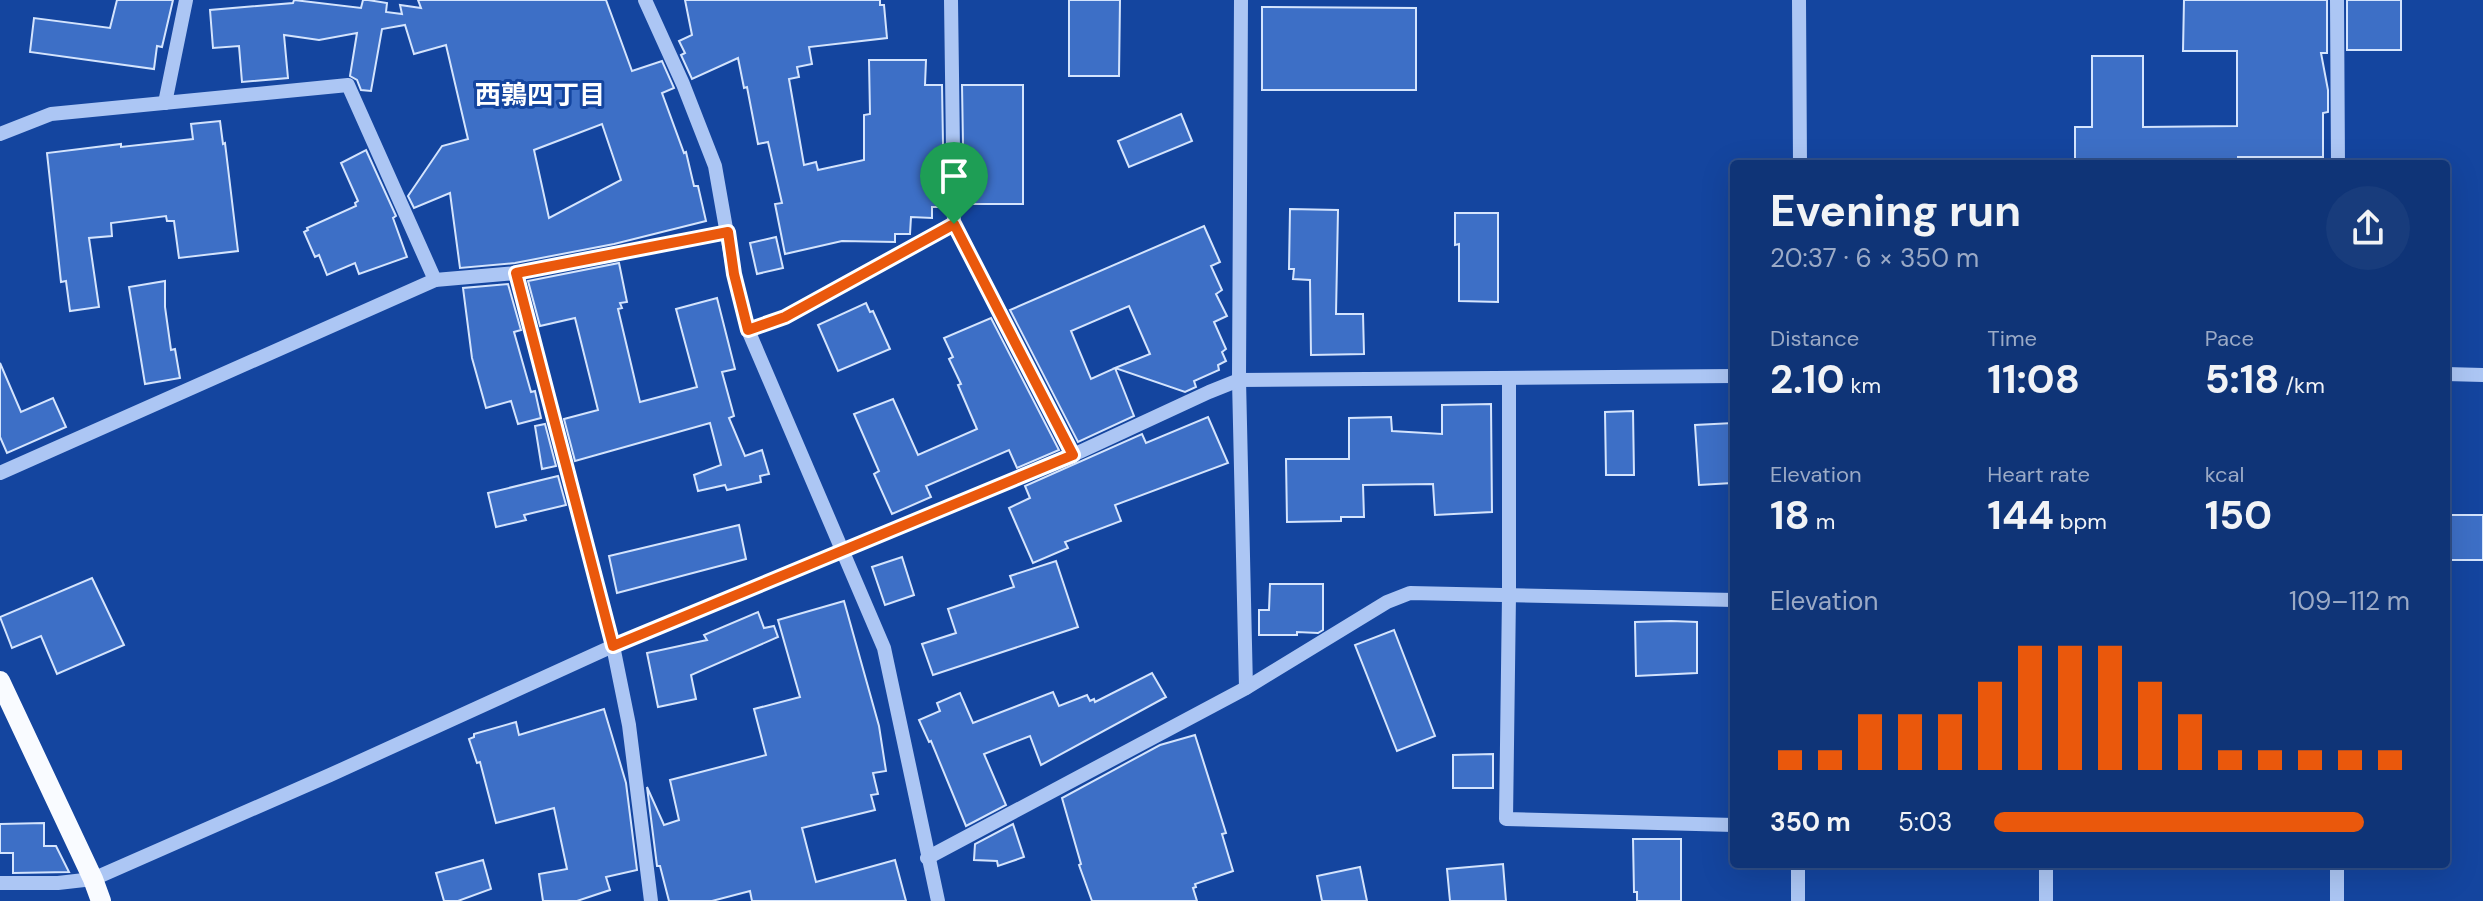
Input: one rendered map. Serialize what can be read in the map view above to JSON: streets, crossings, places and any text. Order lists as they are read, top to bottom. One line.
{"districts":["西鶉四丁目"],"page":{"heading":["Evening run","20:37 · 6 × 350 m"],"stats":[["Distance","2.10 km"],["Time","11:08"],["Pace","5:18 /km"],["Elevation","18 m"],["Heart rate","144 bpm"],["kcal","150"]],"chart":["Elevation","109–112 m"],"list":[{"name":"350 m","note":"5:03"}]}}
